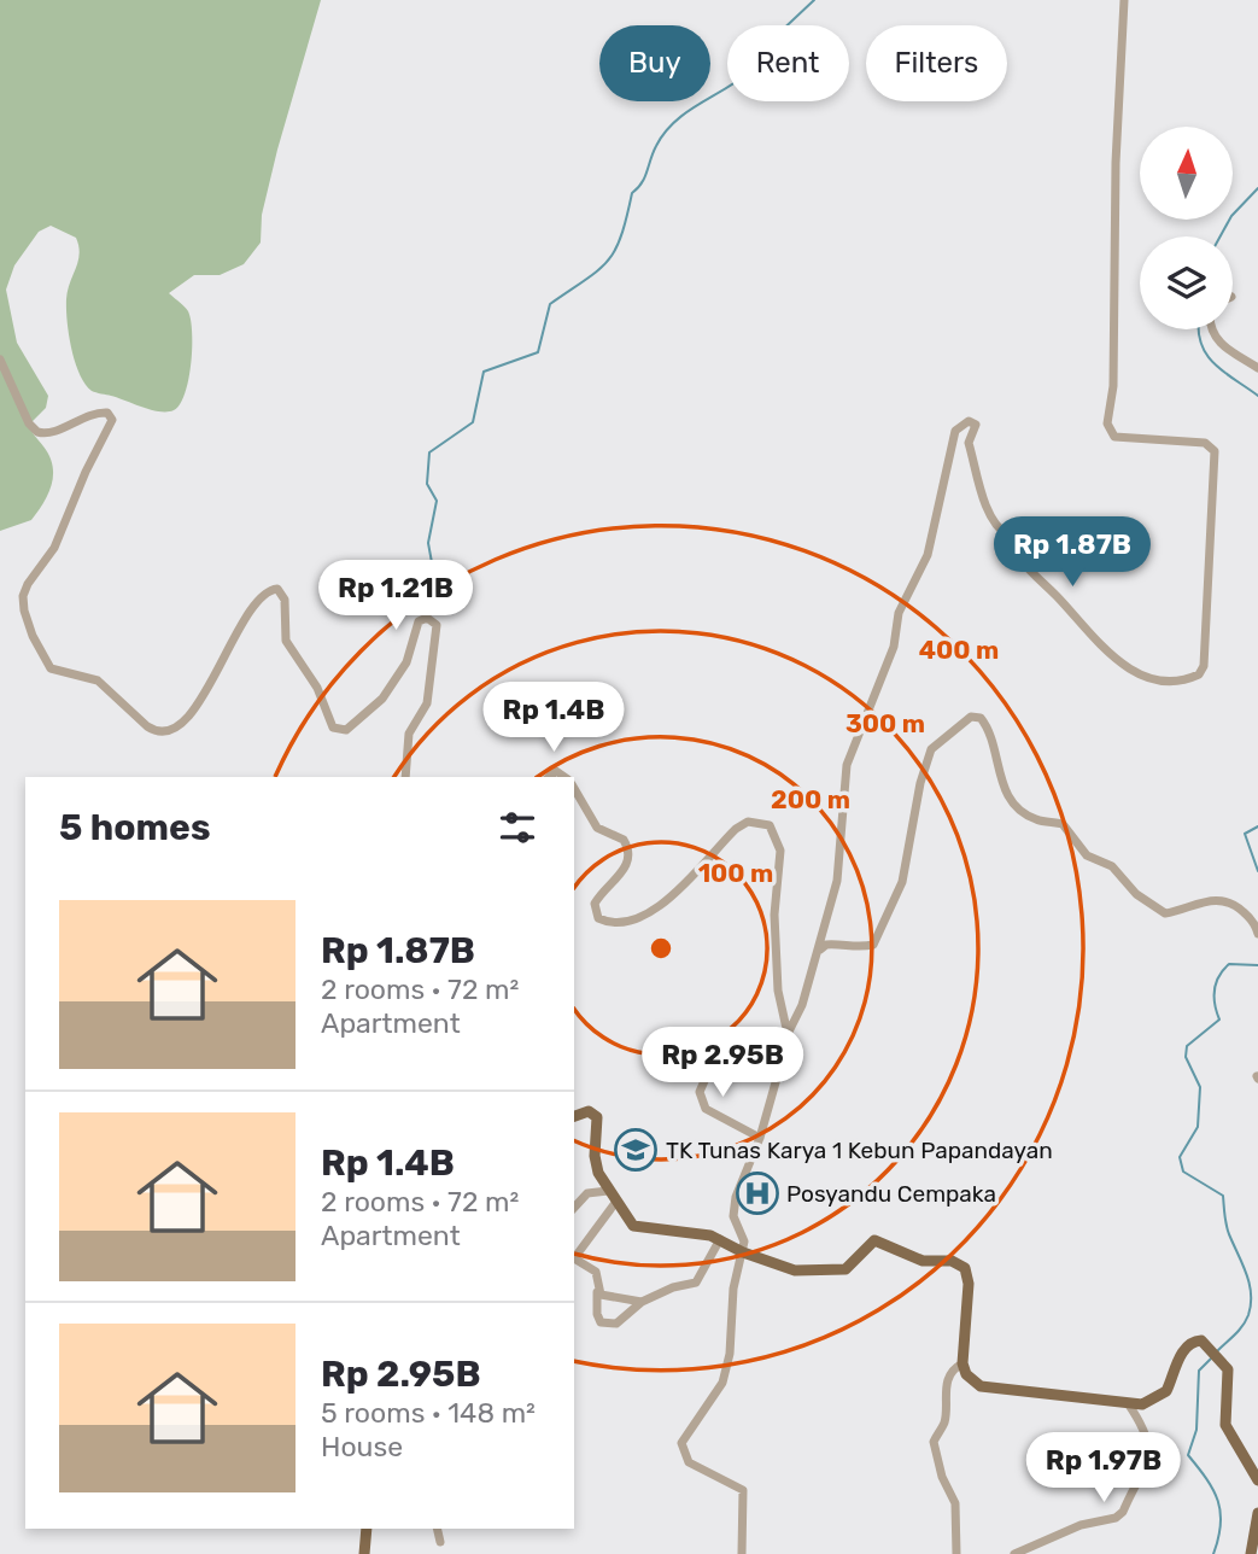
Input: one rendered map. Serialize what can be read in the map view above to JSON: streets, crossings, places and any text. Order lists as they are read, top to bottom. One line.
{"places":{"school or university":["TK Tunas Karya 1 Kebun Papandayan"],"hospital":["Posyandu Cempaka"]},"north":"top","page":{"chip":["Buy","Rent","Filters"],"price":["Rp 1.87B","Rp 1.21B","Rp 1.4B","Rp 2.95B","Rp 1.97B"],"heading":"5 homes","list":[{"name":"Rp 1.87B","note":"2 rooms · 72 m² · Apartment"},{"name":"Rp 1.4B","note":"2 rooms · 72 m² · Apartment"},{"name":"Rp 2.95B","note":"5 rooms · 148 m² · House"}]},"rings":["400 m","300 m","200 m","100 m"]}
